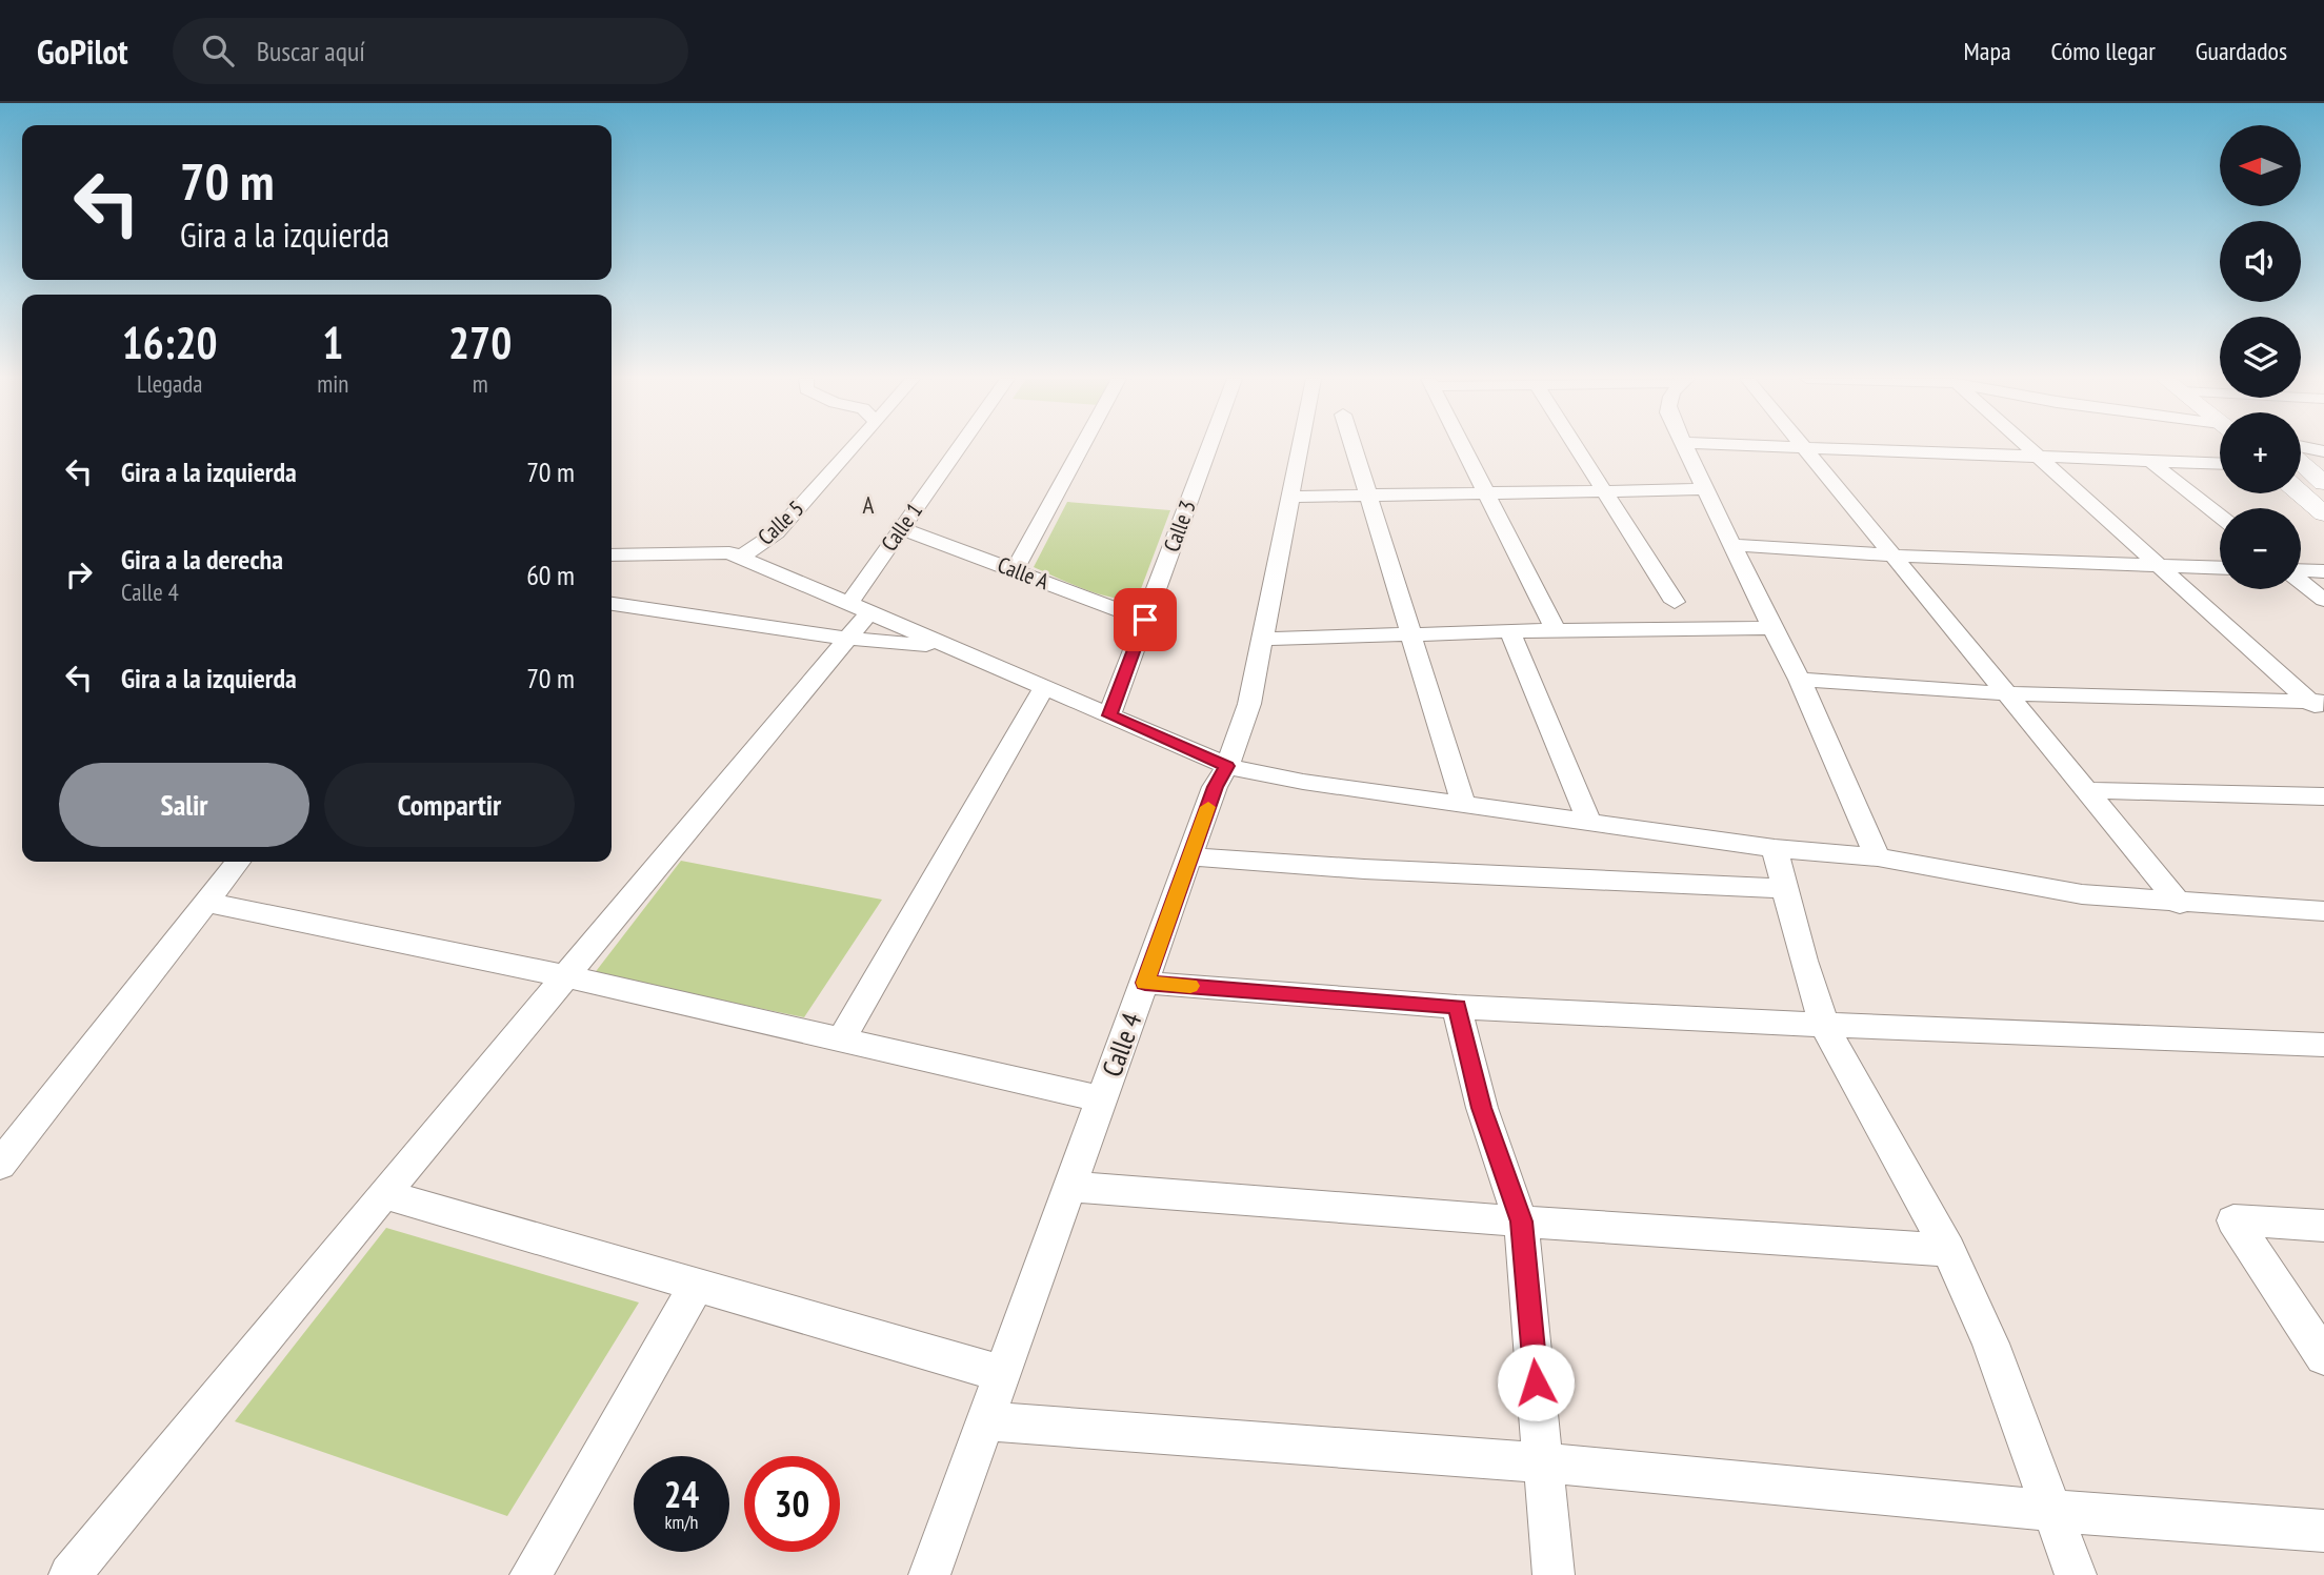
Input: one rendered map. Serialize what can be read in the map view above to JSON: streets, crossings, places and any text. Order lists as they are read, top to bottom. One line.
{"streets":{"street":["Calle 5","Calle 3","Calle 1","Calle A","Calle 4"]},"crossings":[["Calle 3","Calle A"],["Calle 1","Calle A"]],"districts":["A"],"north":"left","page":{"header":"GoPilot","search":"Buscar aquí","nav":["Mapa","Cómo llegar","Guardados"],"map_buttons":["+","−"],"turn":["70 m","Gira a la izquierda"],"eta":["16:20","Llegada","1","min","270","m"],"list":[{"name":"Gira a la izquierda","value":"70 m"},{"name":"Gira a la derecha","note":"Calle 4","value":"60 m"},{"name":"Gira a la izquierda","value":"70 m"}],"buttons":["Salir","Compartir"],"speed":"24 km/h","limit":"30"}}
